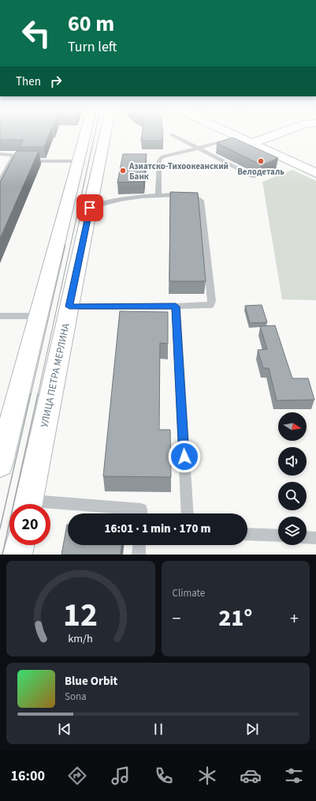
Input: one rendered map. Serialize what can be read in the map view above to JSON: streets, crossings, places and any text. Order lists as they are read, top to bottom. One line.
{"streets":{"main road":["УЛИЦА ПЕТРА МЕРЛИНА"]},"places":["Велодеталь","Азиатско-Тихоокеанский Банк"],"north":"right","page":{"turn":["60 m","Turn left"],"then":"Then","limit":"20","trip":"16:01 · 1 min · 170 m","tile":"Climate","heat":["−","21°","+"],"song":["Blue Orbit","Sona"],"tabs":"16:00","gauge":["12","km/h"]}}
